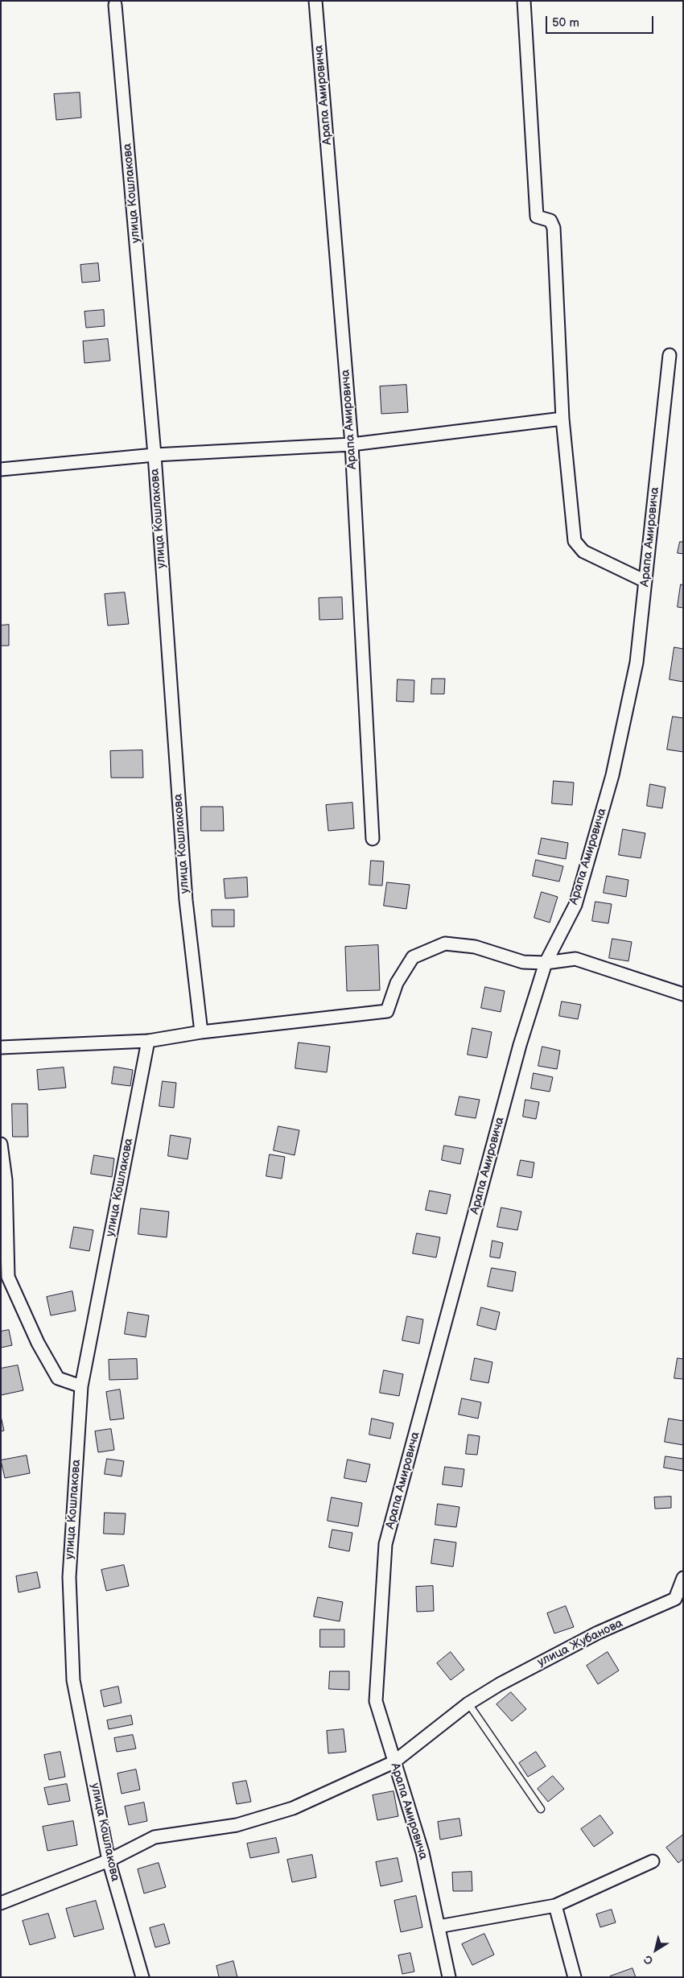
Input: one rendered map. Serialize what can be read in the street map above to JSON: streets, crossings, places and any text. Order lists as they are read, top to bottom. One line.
{"streets":{"street":["Арапа Амировича","улица Кошлакова","улица Жубанова"]},"crossings":[["Арапа Амировича","улица Жубанова"],["улица Кошлакова","улица Жубанова"]],"scale_bar":"50 m","north":"bottom left"}
